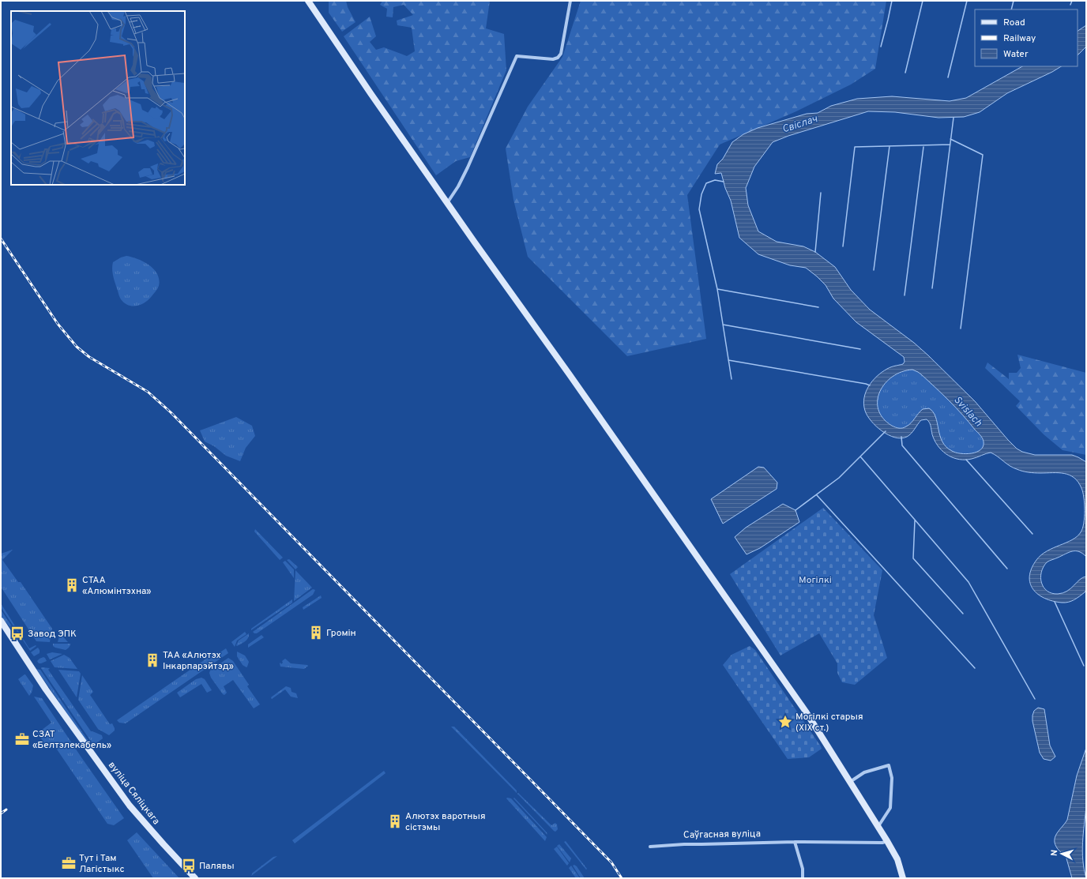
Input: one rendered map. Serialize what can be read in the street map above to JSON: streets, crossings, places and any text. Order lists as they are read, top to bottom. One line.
{"streets":{"main road":["вуліца Сяліцкага"],"street":["Саўгасная вуліца"]},"water":["Свіслач","Svislach"],"parks":["Могілкі"],"places":{"building":["СТАА «Алюмінтэхна»","Громін","ТАА «Алютэх Інкарпарэйтэд»","Алютэх варотныя сістэмы"],"bus stop":["Завод ЭПК","Палявы"],"place":["Могілкі старыя (XIX ст.)"],"office":["СЗАТ «Белтэлекабель»","Тут і Там Лагістыкс"]},"legend":["Road","Railway","Water"],"north":"left"}
